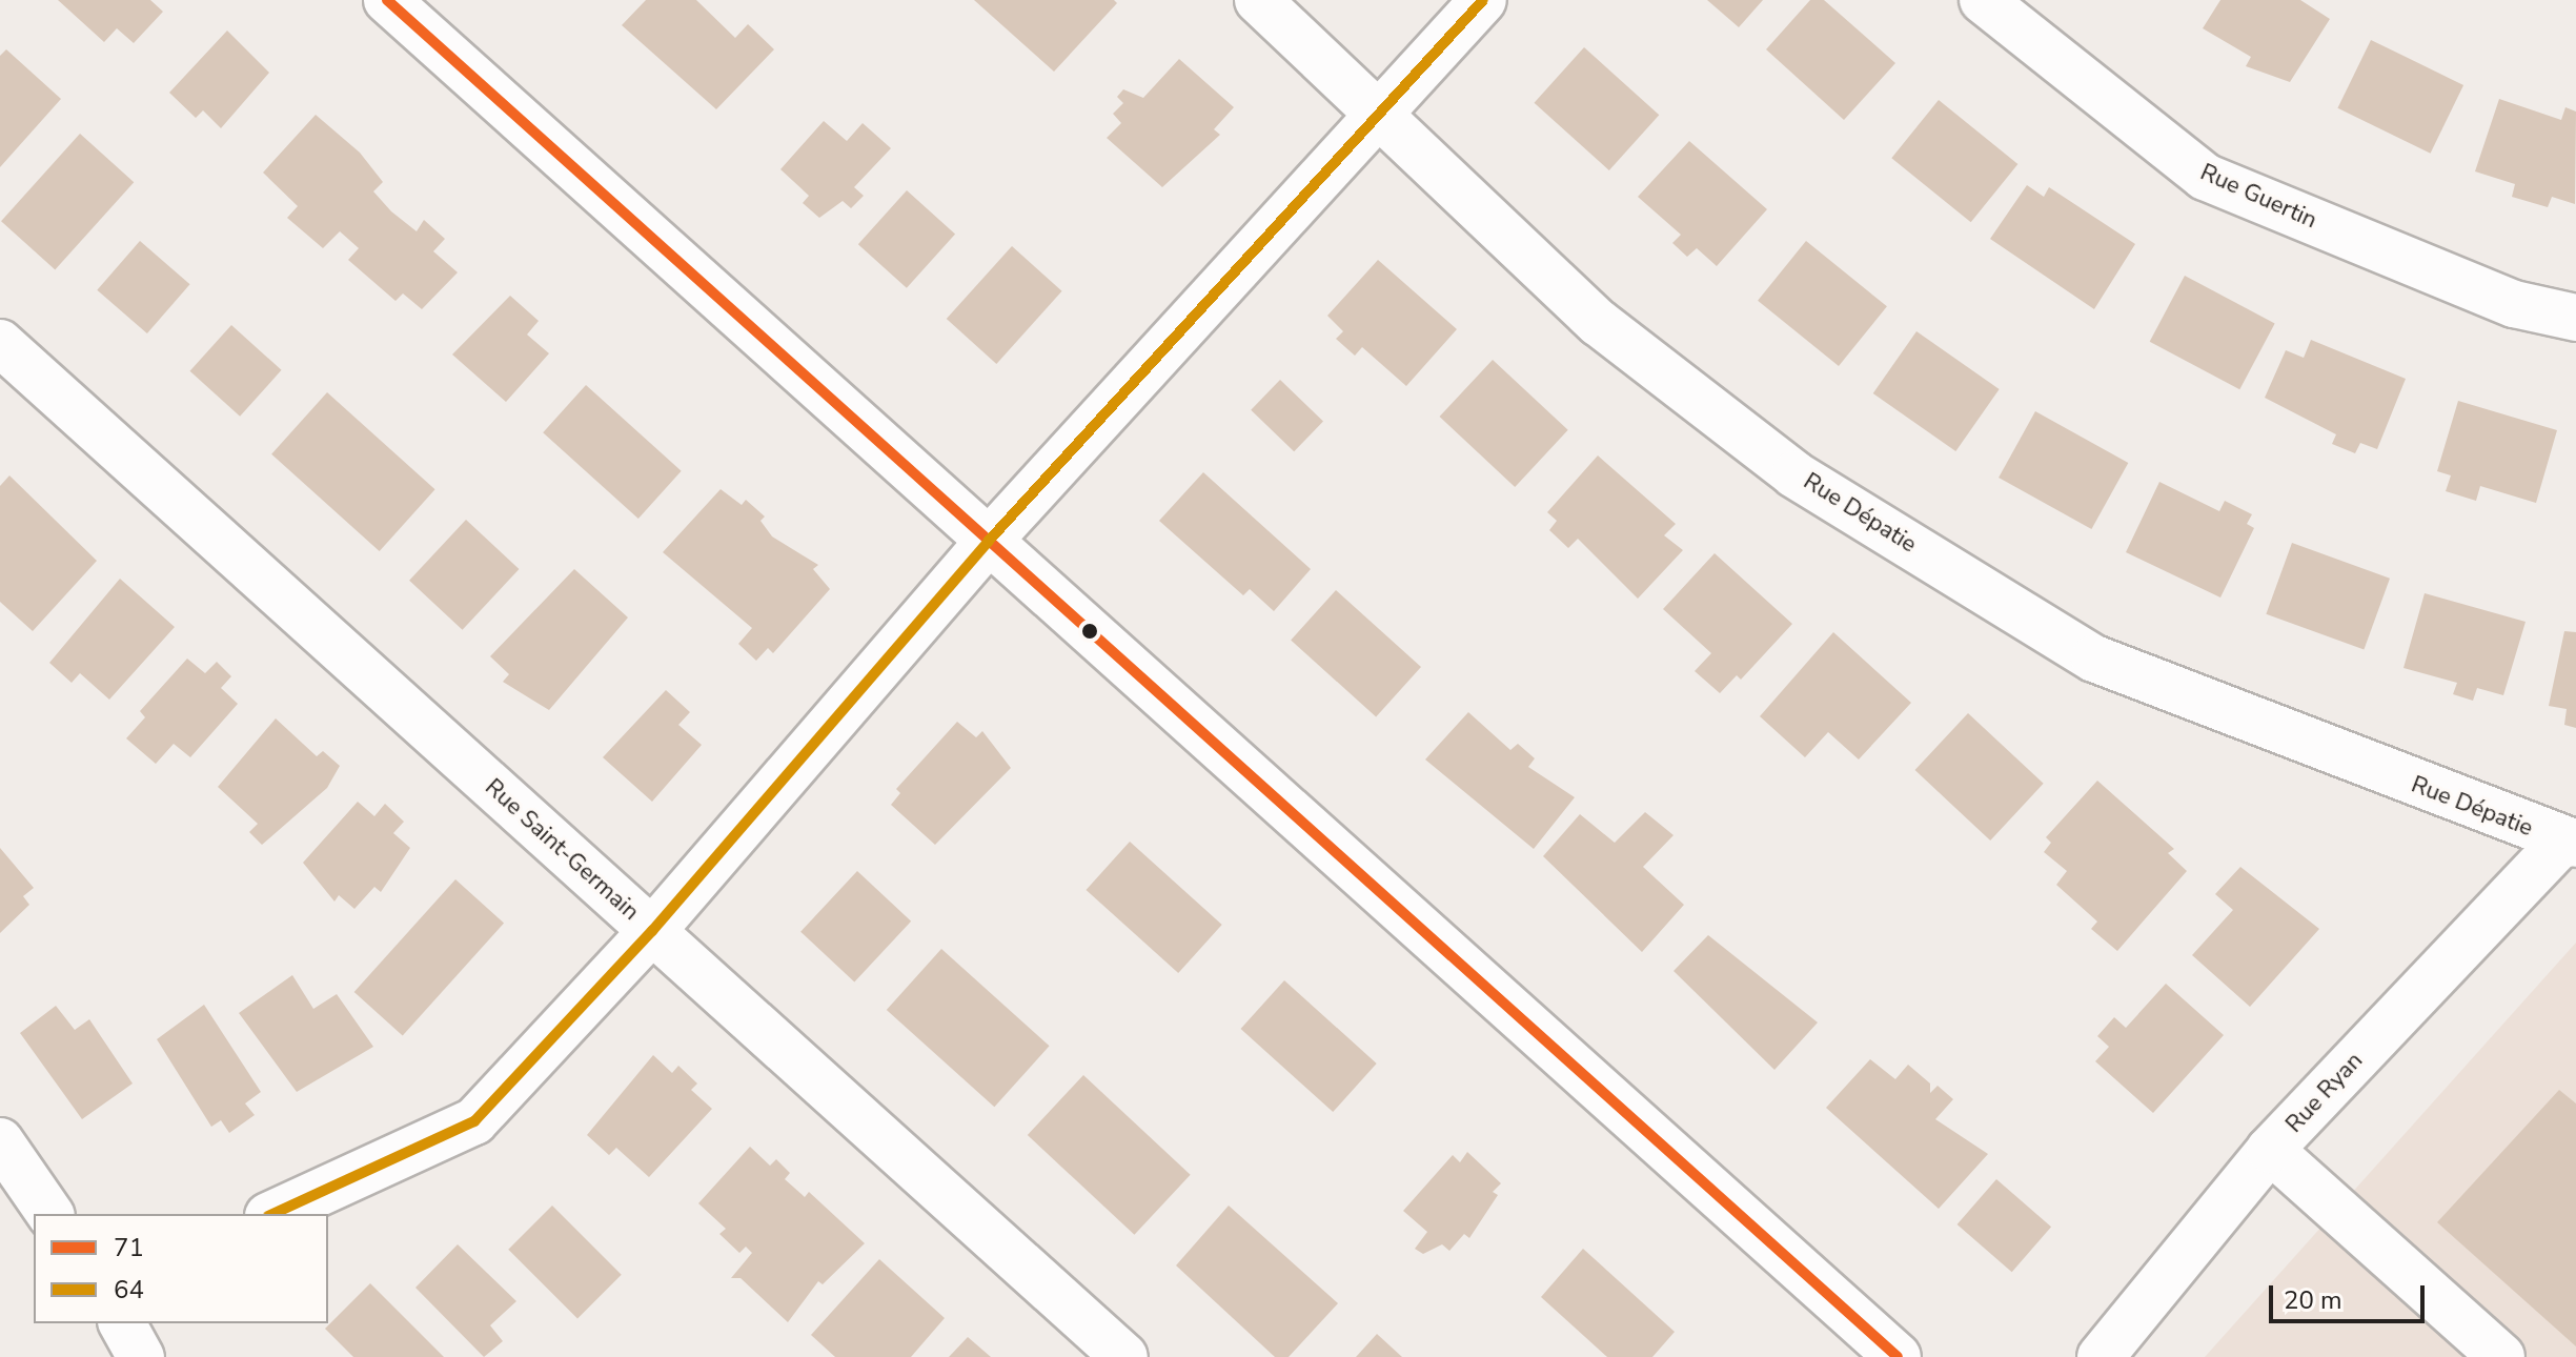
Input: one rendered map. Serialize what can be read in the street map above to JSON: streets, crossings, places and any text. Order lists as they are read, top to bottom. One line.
{"streets":{"street":["Rue Guertin","Rue Dépatie","Rue Saint-Germain","Rue Ryan"]},"crossings":[["Rue Dépatie","Rue Ryan"]],"lines":["transit line 71","transit line 64"],"legend":["71","64"],"scale_bar":"20 m"}
